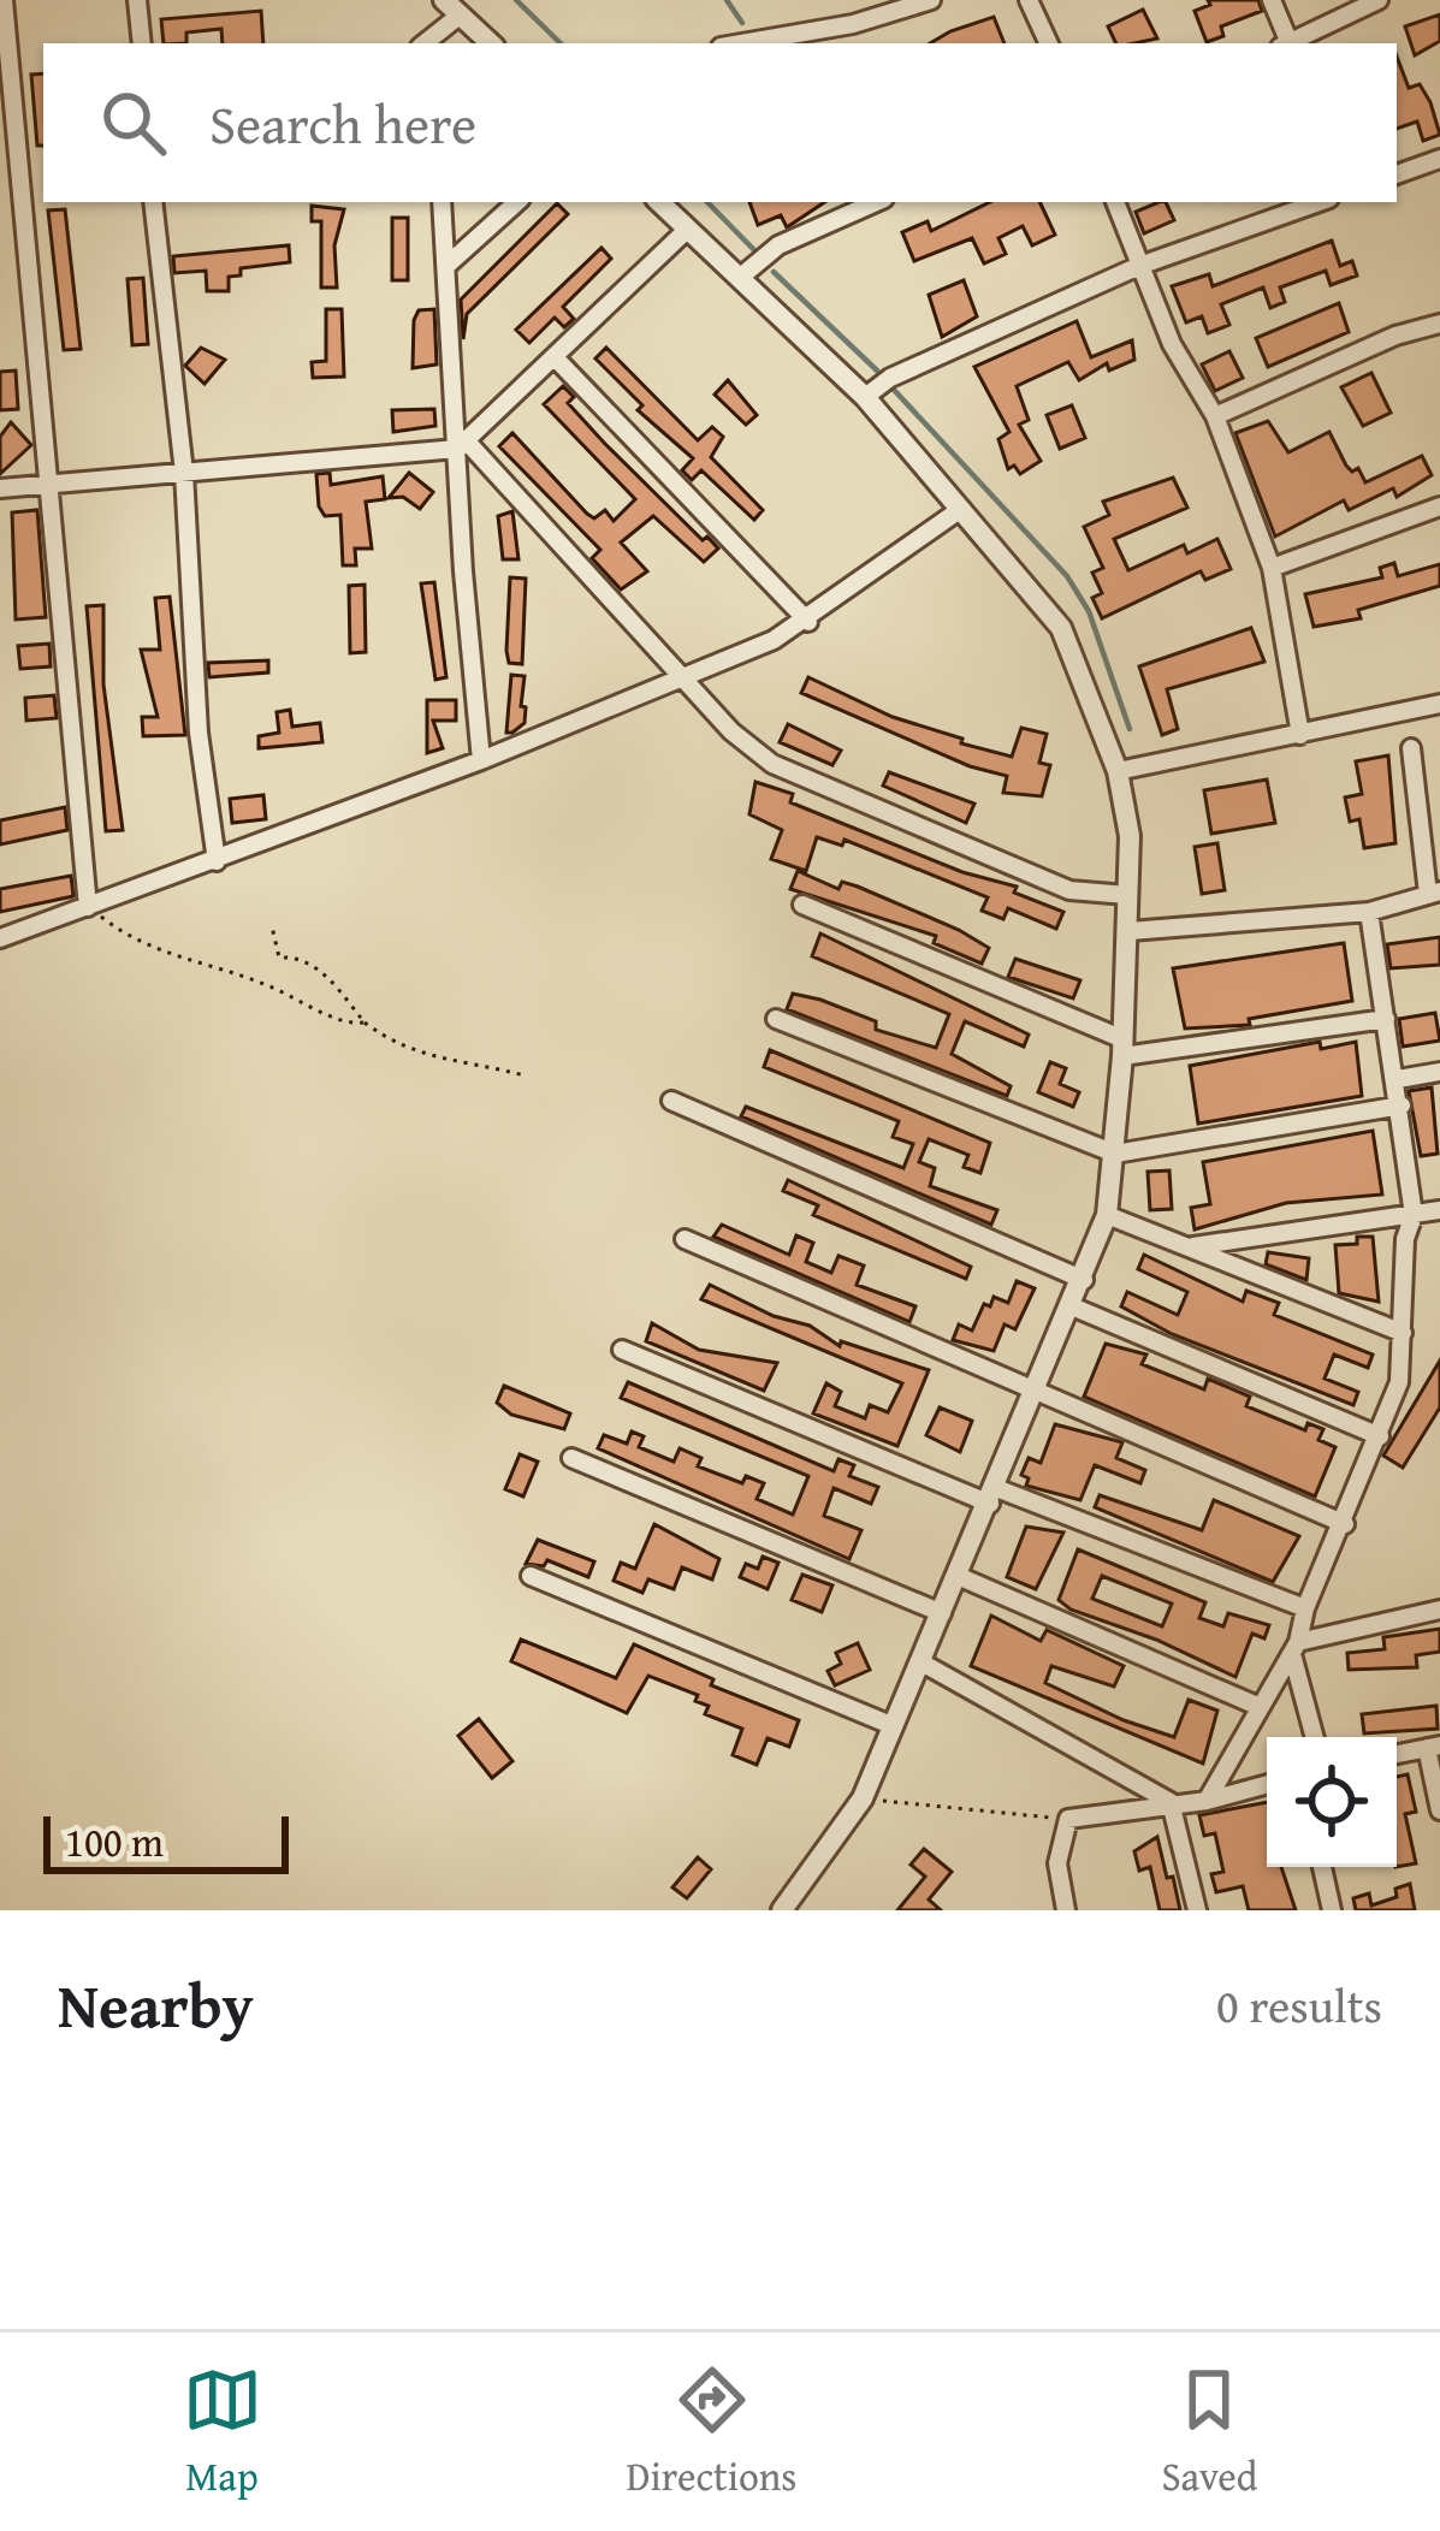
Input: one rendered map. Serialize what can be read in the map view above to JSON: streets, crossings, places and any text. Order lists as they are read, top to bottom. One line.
{"scale_bar":"100 m","page":{"search":"Search here","scale":"100 m","heading":["Nearby","0 results"],"nav":["Map","Directions","Saved"]}}
